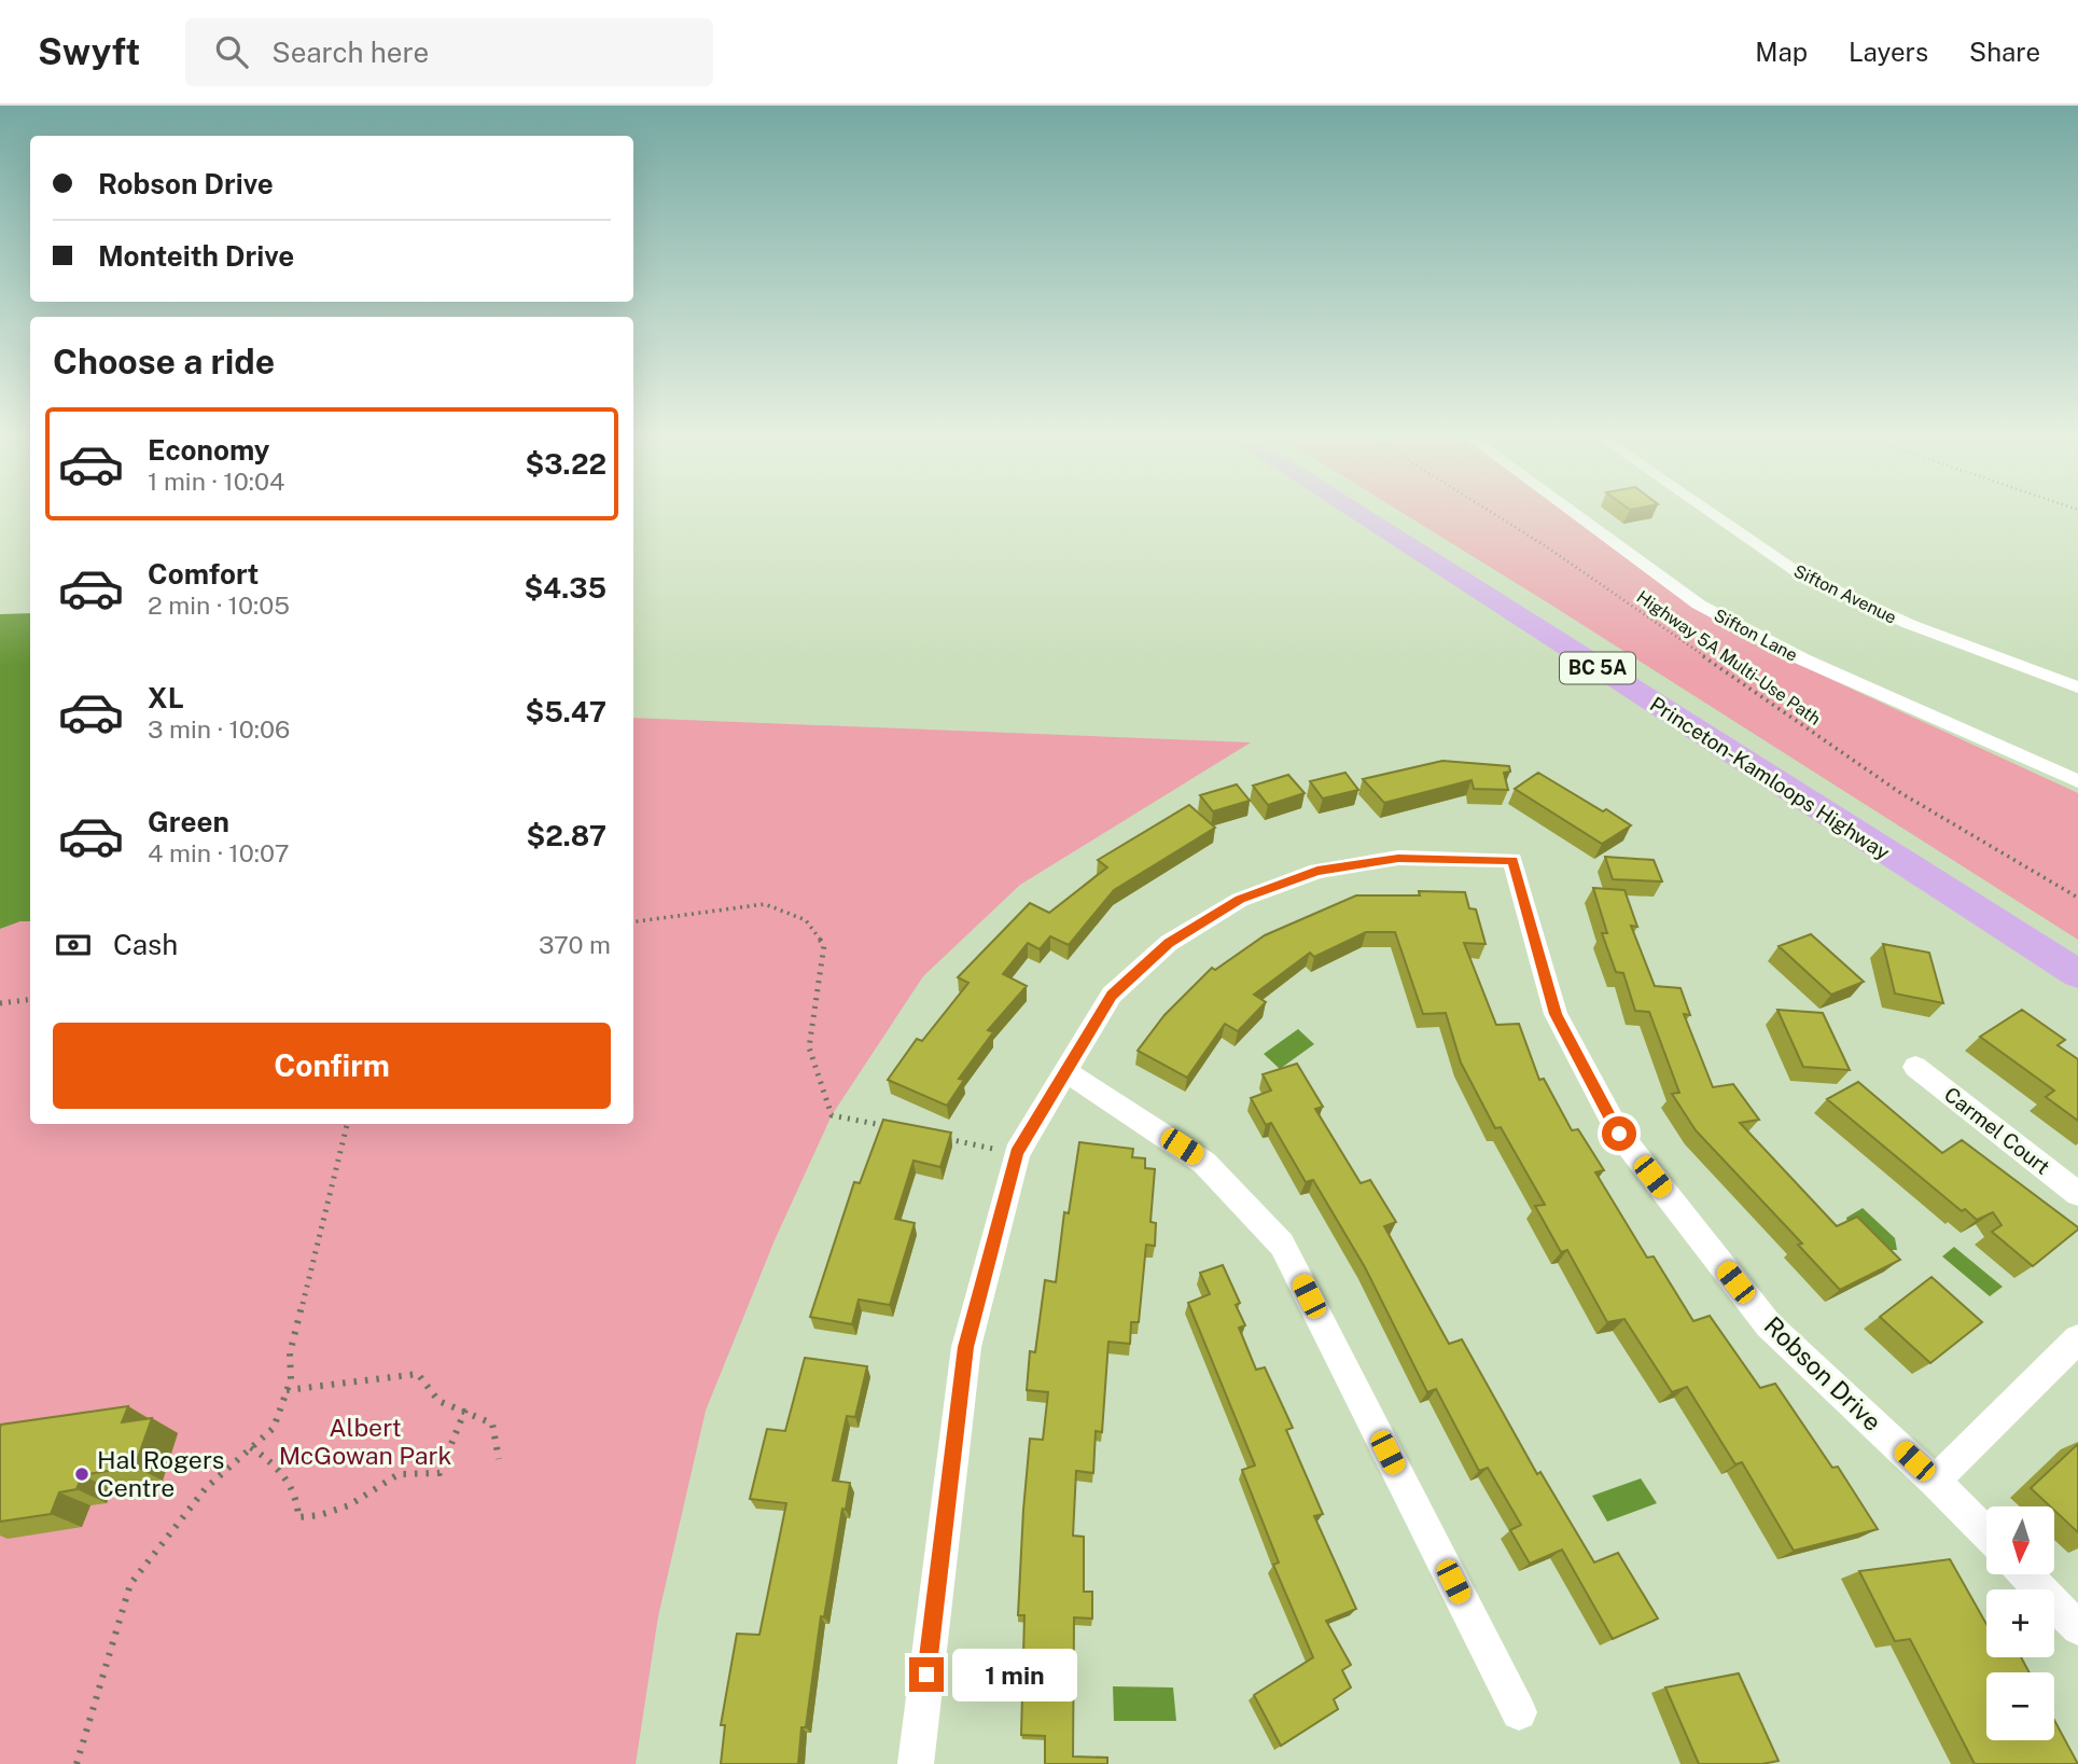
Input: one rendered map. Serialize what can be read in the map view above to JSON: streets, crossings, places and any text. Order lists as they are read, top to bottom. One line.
{"streets":{"main road":["BC 5A","Princeton-Kamloops Highway"],"street":["Sifton Avenue","Sifton Lane","Carmel Court","Robson Drive"],"path":["Highway 5A Multi-Use Path"]},"parks":["Albert McGowan Park"],"places":["Hal Rogers Centre"],"north":"bottom","page":{"header":"Swyft","search":"Search here","nav":["Map","Layers","Share"],"banner":["Robson Drive","Monteith Drive"],"heading":"Choose a ride","list":[{"name":"Economy","note":"1 min · 10:04","value":"$3.22"},{"name":"Comfort","note":"2 min · 10:05","value":"$4.35"},{"name":"XL","note":"3 min · 10:06","value":"$5.47"},{"name":"Green","note":"4 min · 10:07","value":"$2.87"}],"pay":["Cash","370 m"],"buttons":"Confirm","map_buttons":["+","−"],"bubble":"1 min"}}
